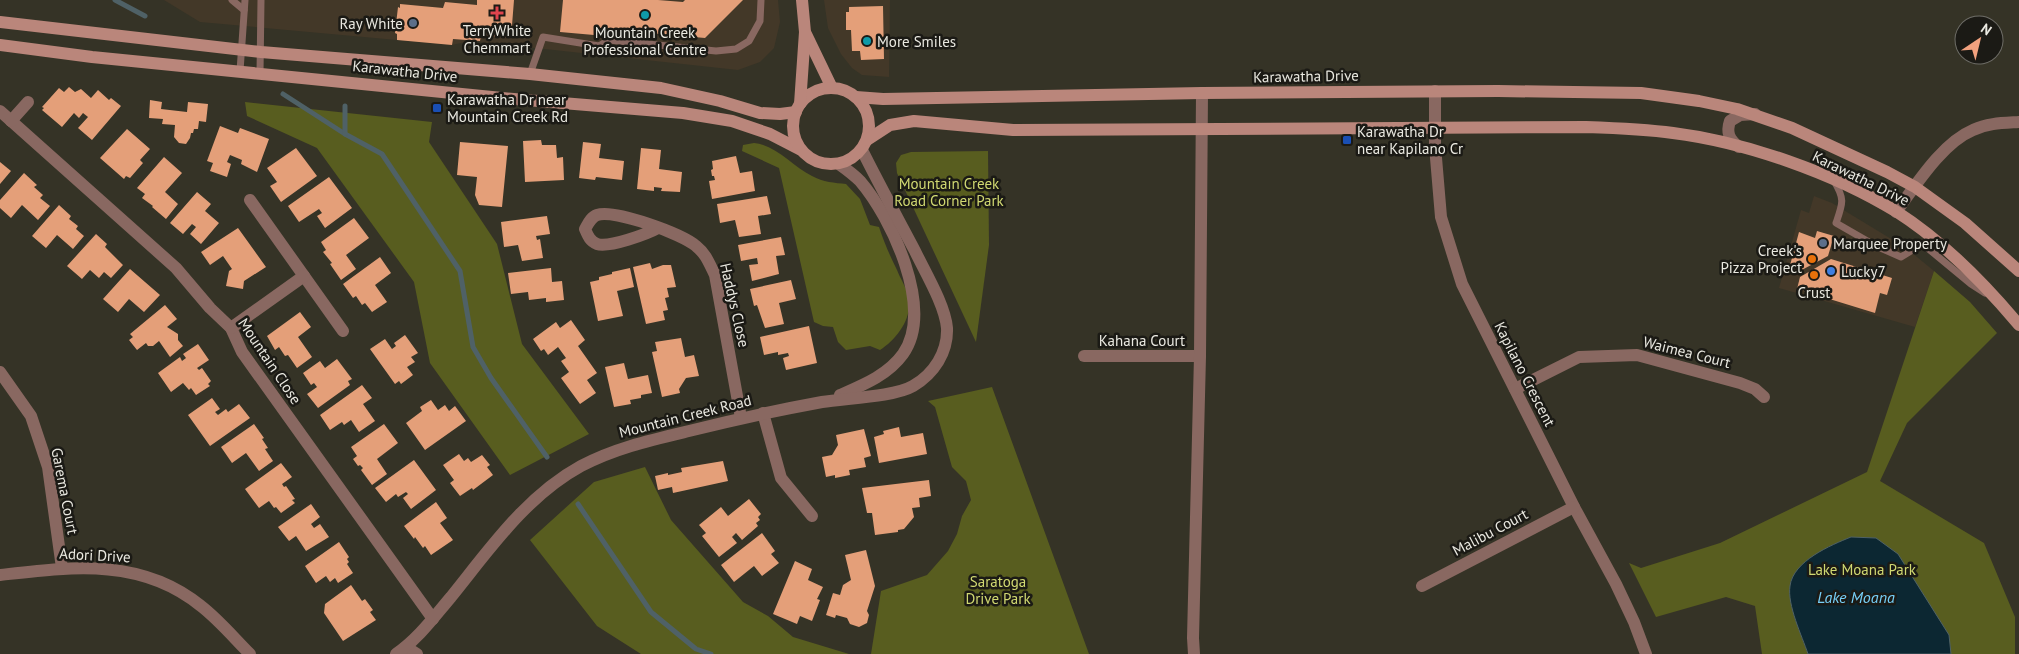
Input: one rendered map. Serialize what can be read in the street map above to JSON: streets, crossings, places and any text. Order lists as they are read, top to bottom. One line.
{"streets":{"main road":["Karawatha Drive"],"street":["Haddys Close","Kahana Court","Waimea Court","Mountain Close","Kapilano Crescent","Mountain Creek Road","Garema Court","Malibu Court","Adori Drive"]},"crossings":[["Karawatha Drive","Kapilano Crescent"],["Karawatha Drive","Mountain Creek Road"],["Haddys Close","Mountain Creek Road"],["Waimea Court","Kapilano Crescent"],["Mountain Close","Mountain Creek Road"],["Kapilano Crescent","Malibu Court"],["Garema Court","Adori Drive"]],"water":["Lake Moana"],"parks":["Mountain Creek Road Corner Park","Lake Moana Park","Saratoga Drive Park"],"places":{"health":["TerryWhite Chemmart"],"other":["Mountain Creek Professional Centre","Ray White","More Smiles","Marquee Property","Creek's Pizza Project","Lucky7","Crust"],"transit":["Karawatha Dr near Mountain Creek Rd","Karawatha Dr near Kapilano Cr"]},"north":"top right"}
